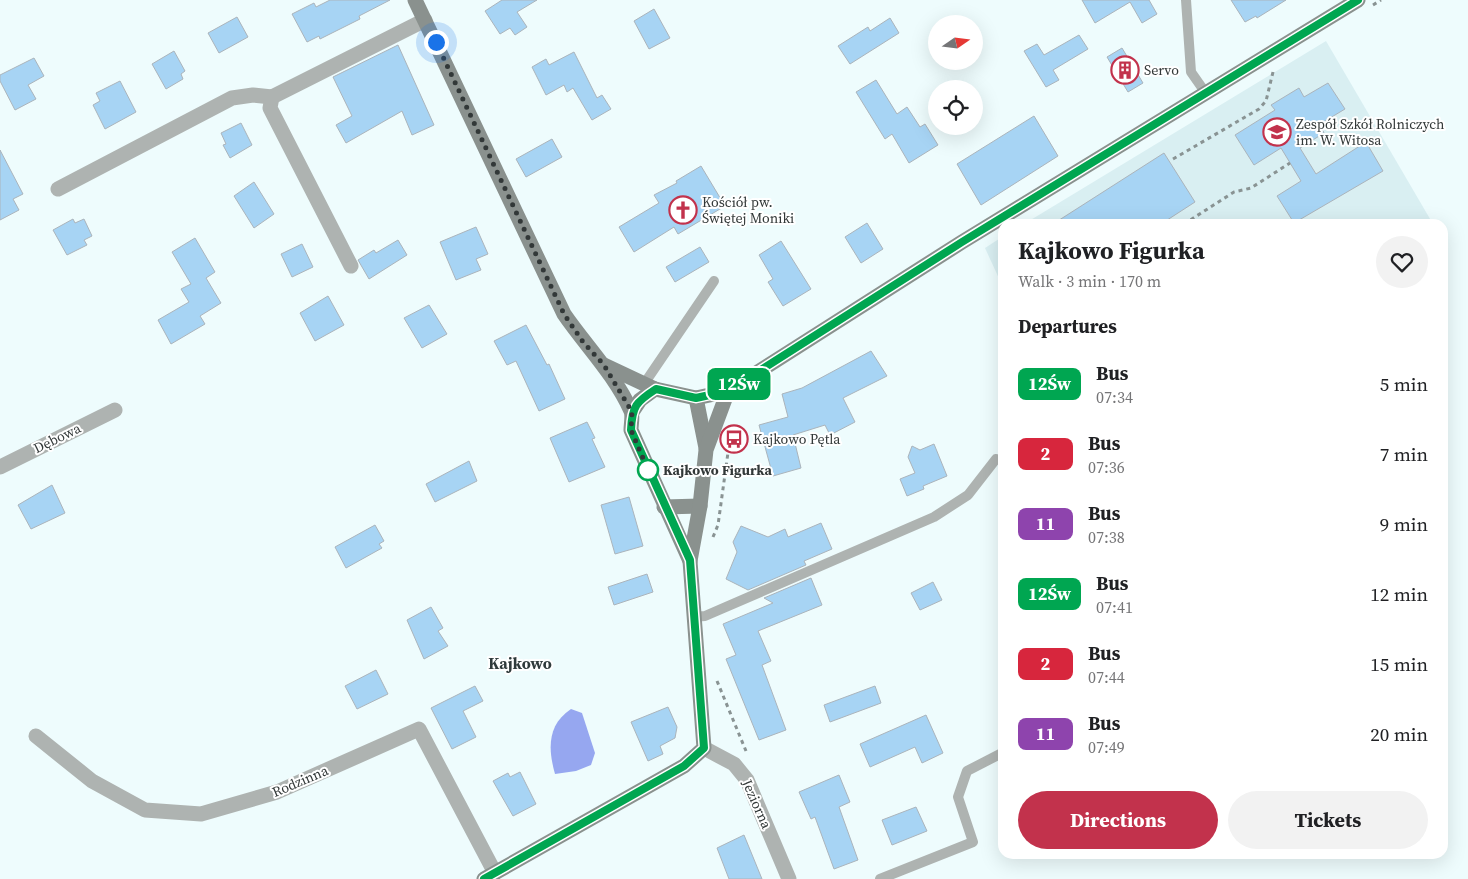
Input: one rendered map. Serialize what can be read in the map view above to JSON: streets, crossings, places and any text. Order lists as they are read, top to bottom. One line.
{"streets":{"street":["Dębowa","Rodzinna","Jeziorna"]},"districts":["Kajkowo"],"places":{"building":["Servo"],"school or university":["Zespół Szkół Rolniczych im. W. Witosa"],"church":["Kościół pw. Świętej Moniki"],"bus stop":["Kajkowo Pętla"],"other":["Kajkowo Figurka"]},"lines":["bus line 12Św"],"north":"right","page":{"on_map":"12Św","heading":[["Kajkowo Figurka","Walk · 3 min · 170 m"],"Departures"],"list":[{"mark":"12Św","name":"Bus","note":"07:34","value":"5 min"},{"mark":"2","name":"Bus","note":"07:36","value":"7 min"},{"mark":"11","name":"Bus","note":"07:38","value":"9 min"},{"mark":"12Św","name":"Bus","note":"07:41","value":"12 min"},{"mark":"2","name":"Bus","note":"07:44","value":"15 min"},{"mark":"11","name":"Bus","note":"07:49","value":"20 min"}],"buttons":["Directions","Tickets"]}}
